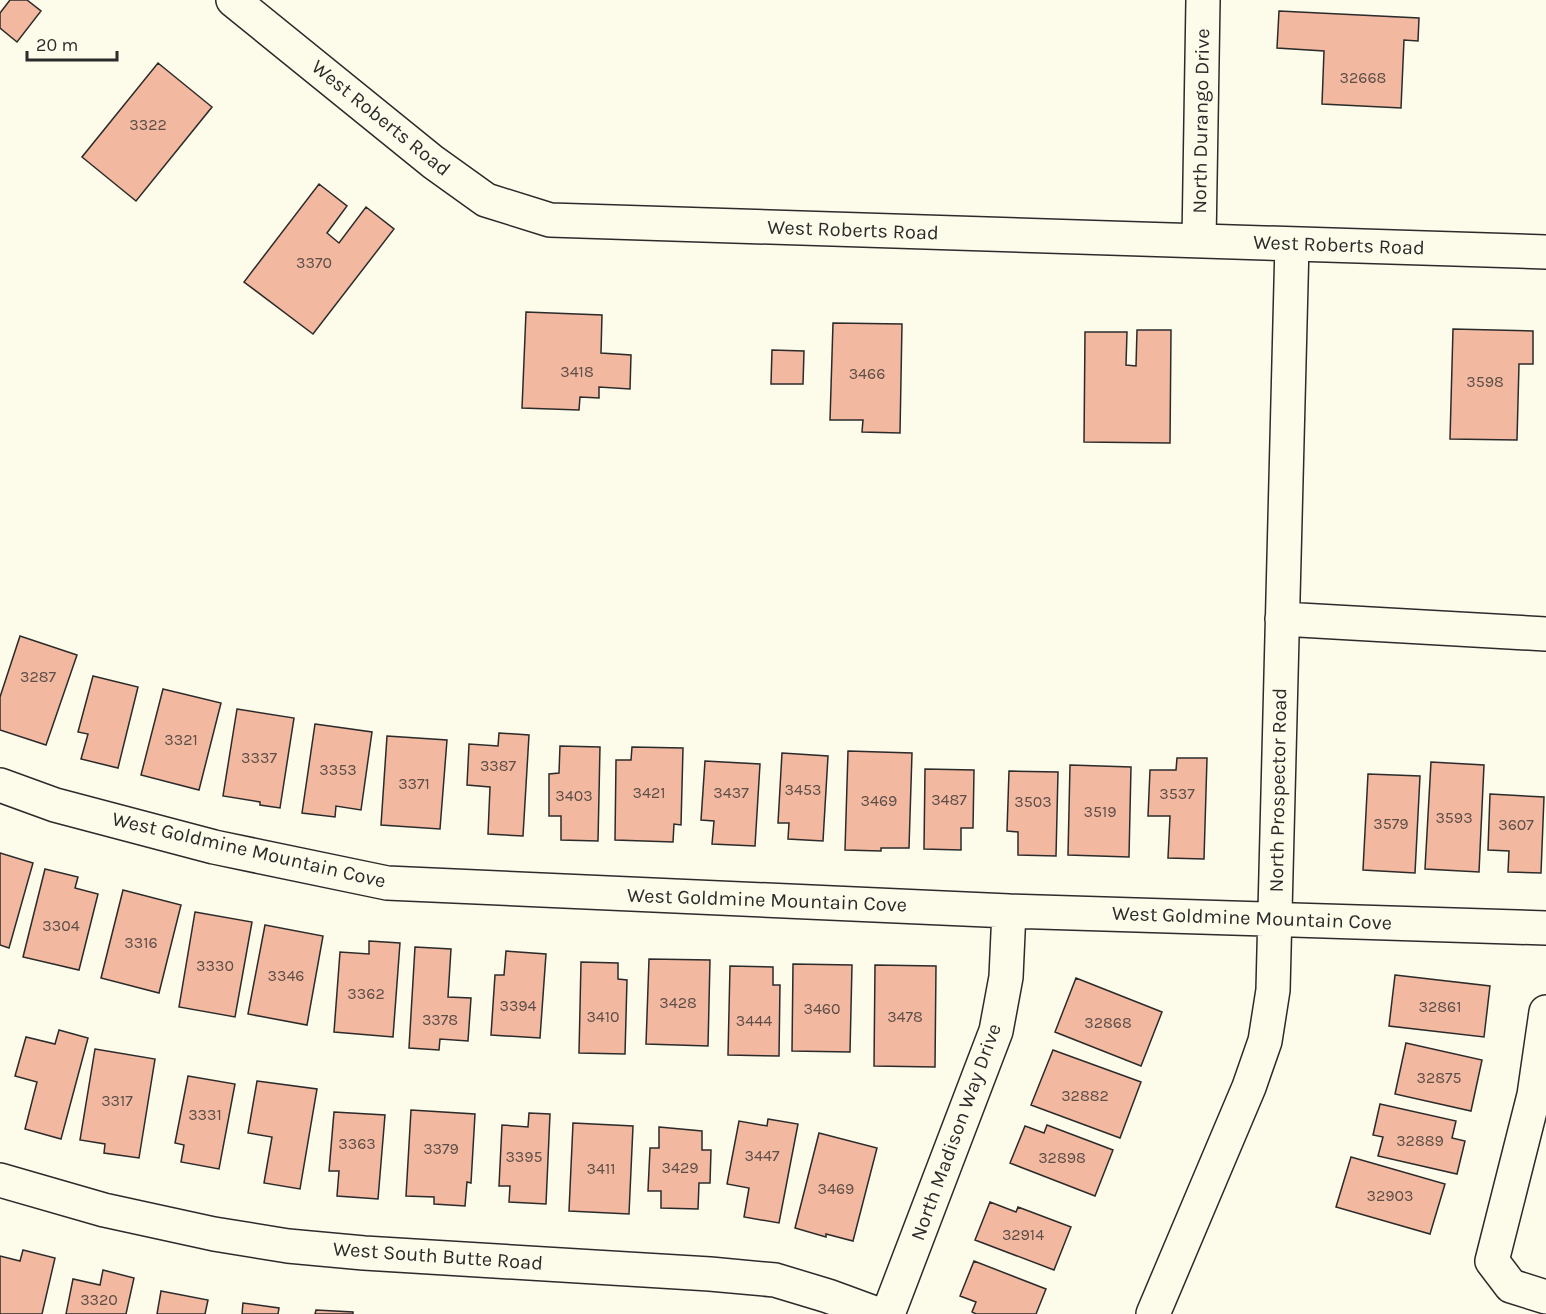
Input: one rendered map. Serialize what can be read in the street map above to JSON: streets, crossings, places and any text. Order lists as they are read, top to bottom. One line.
{"streets":{"street":["West Roberts Road","North Durango Drive","North Prospector Road","West Goldmine Mountain Cove","North Madison Way Drive","West South Butte Road"]},"crossings":[["West Roberts Road","North Durango Drive"],["West Roberts Road","North Prospector Road"],["North Prospector Road","West Goldmine Mountain Cove"],["West Goldmine Mountain Cove","North Madison Way Drive"]],"house_numbers":["32668","3322","3370","3418","3466","3598","3287","3321","3337","3387","3353","3371","3453","3421","3437","3537","3403","3487","3469","3503","3519","3593","3579","3607","3304","3316","3330","3346","3362","3428","3394","32861","3460","3410","3478","3378","3444","32868","32875","32882","3317","3331","32889","3363","3379","3447","3395","32898","3429","3411","3469","32903","32914","3320"],"scale_bar":"20 m"}
